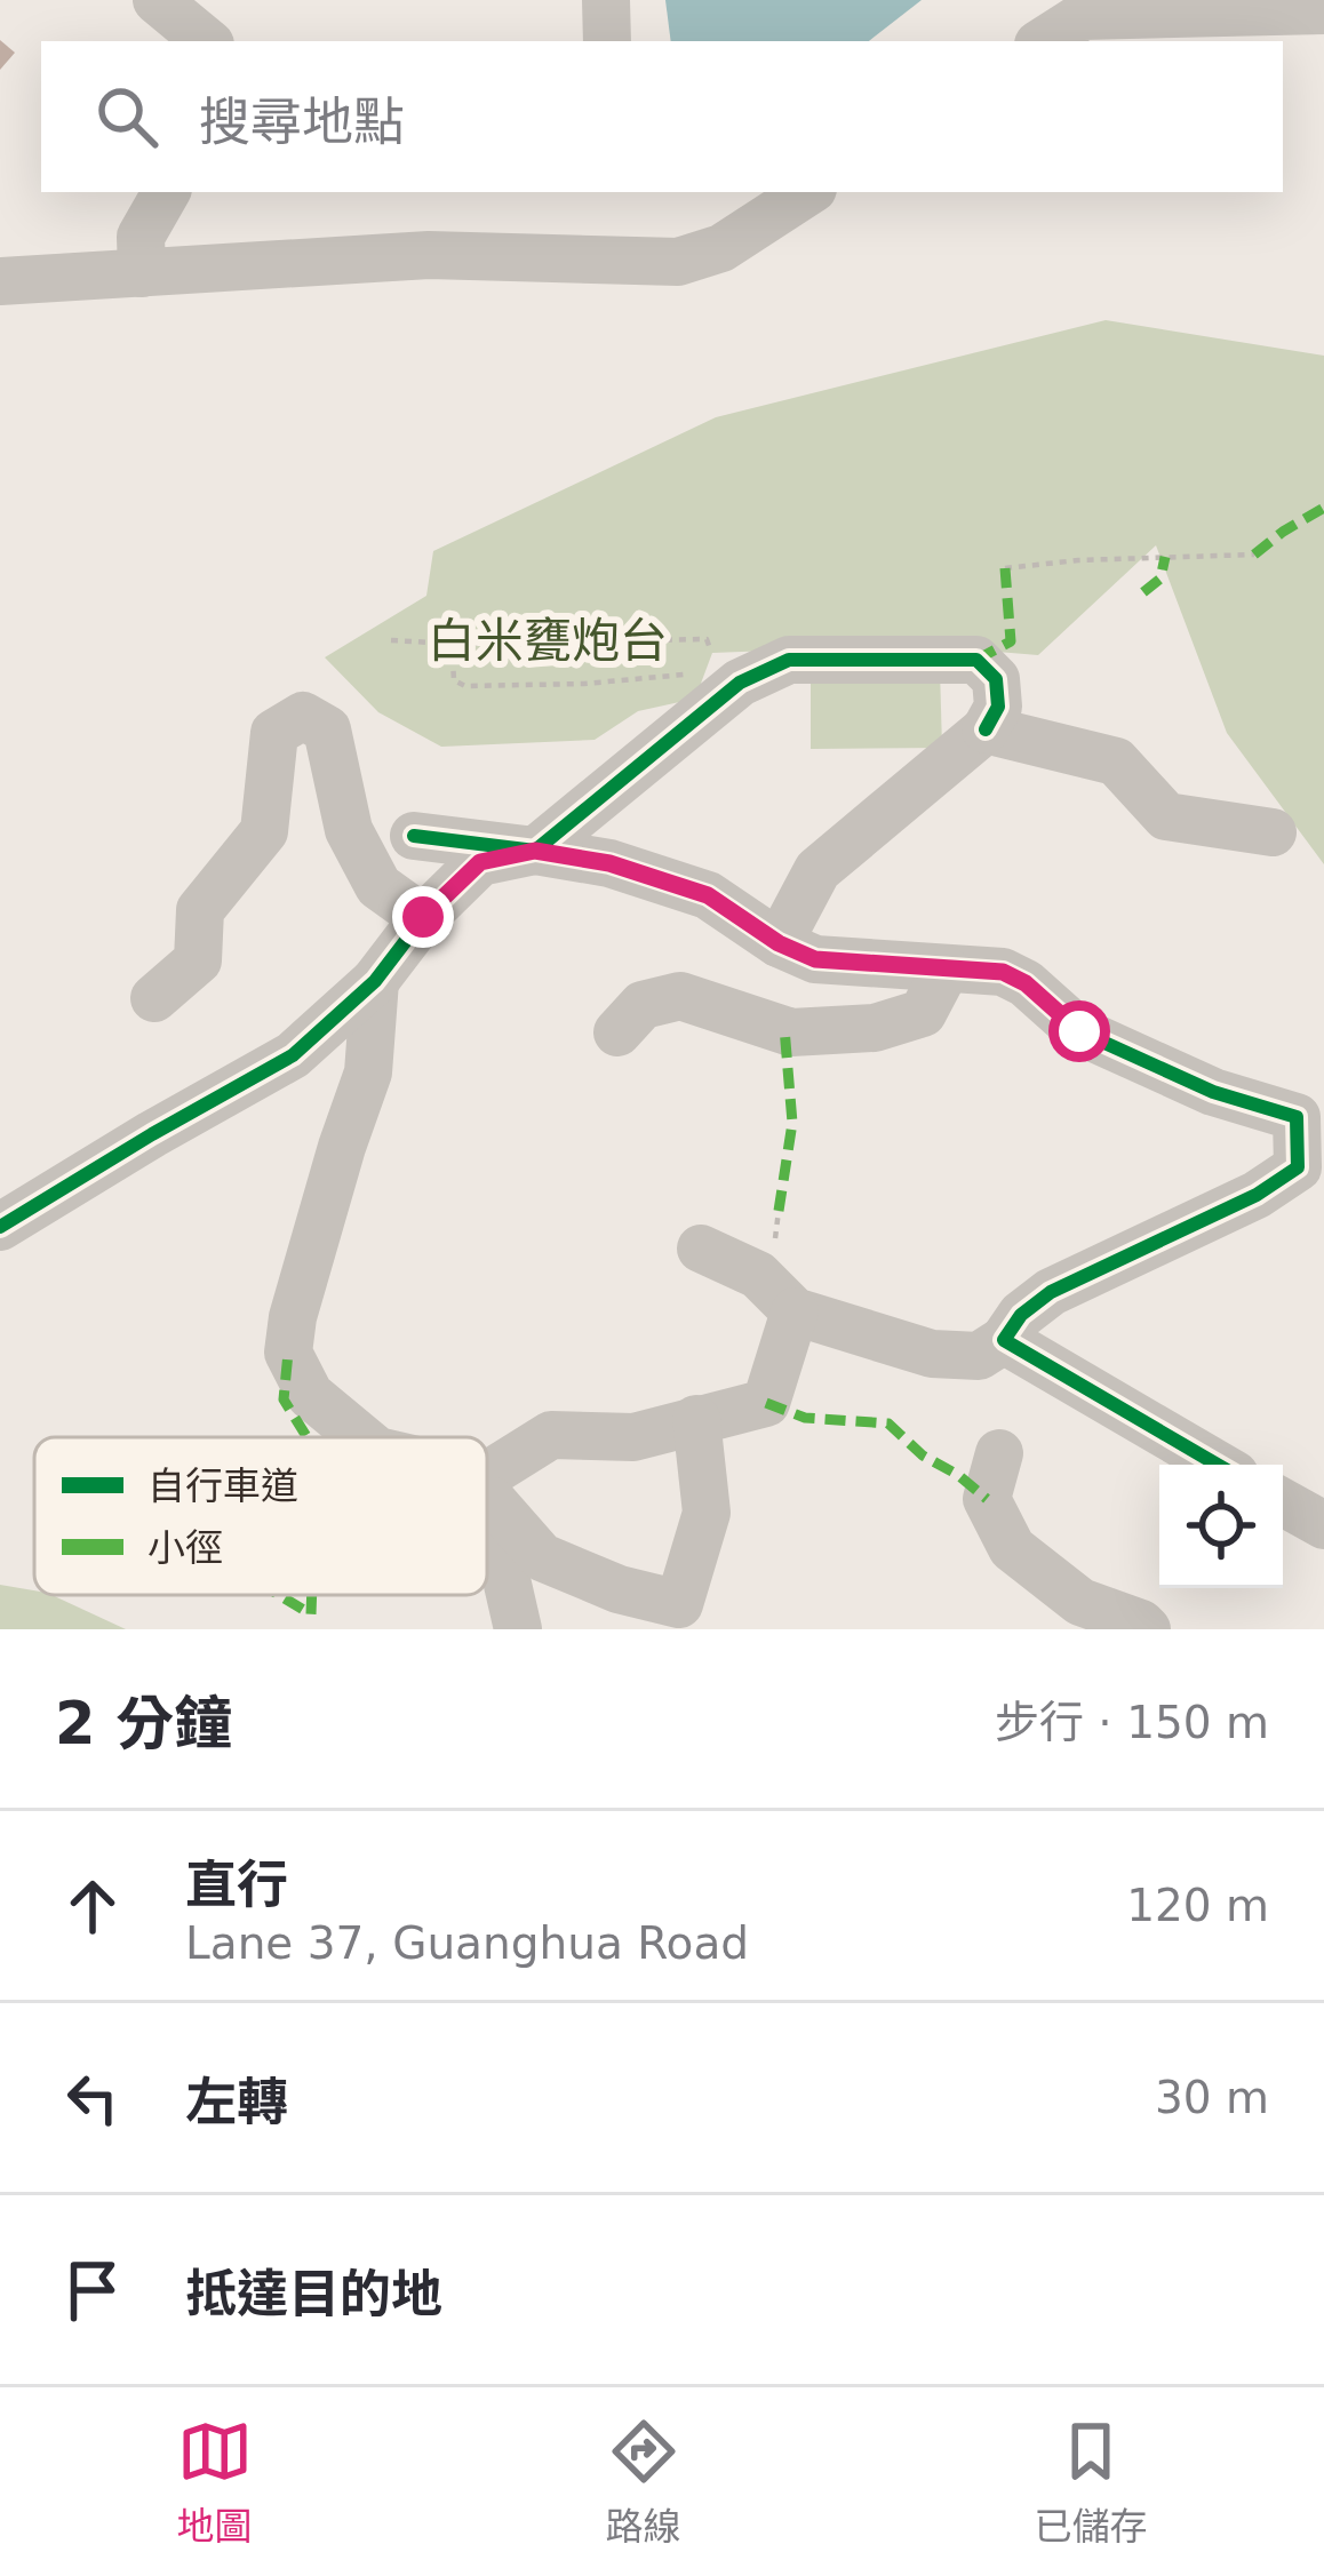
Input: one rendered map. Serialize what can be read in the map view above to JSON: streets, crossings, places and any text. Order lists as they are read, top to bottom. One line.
{"parks":["白米甕炮台"],"legend":["自行車道","小徑"],"page":{"search":"搜尋地點","heading":["2 分鐘","步行 · 150 m"],"list":[["直行","Lane 37, Guanghua Road","120 m"],["左轉","30 m"],"抵達目的地"],"nav":["地圖","路線","已儲存"]}}
